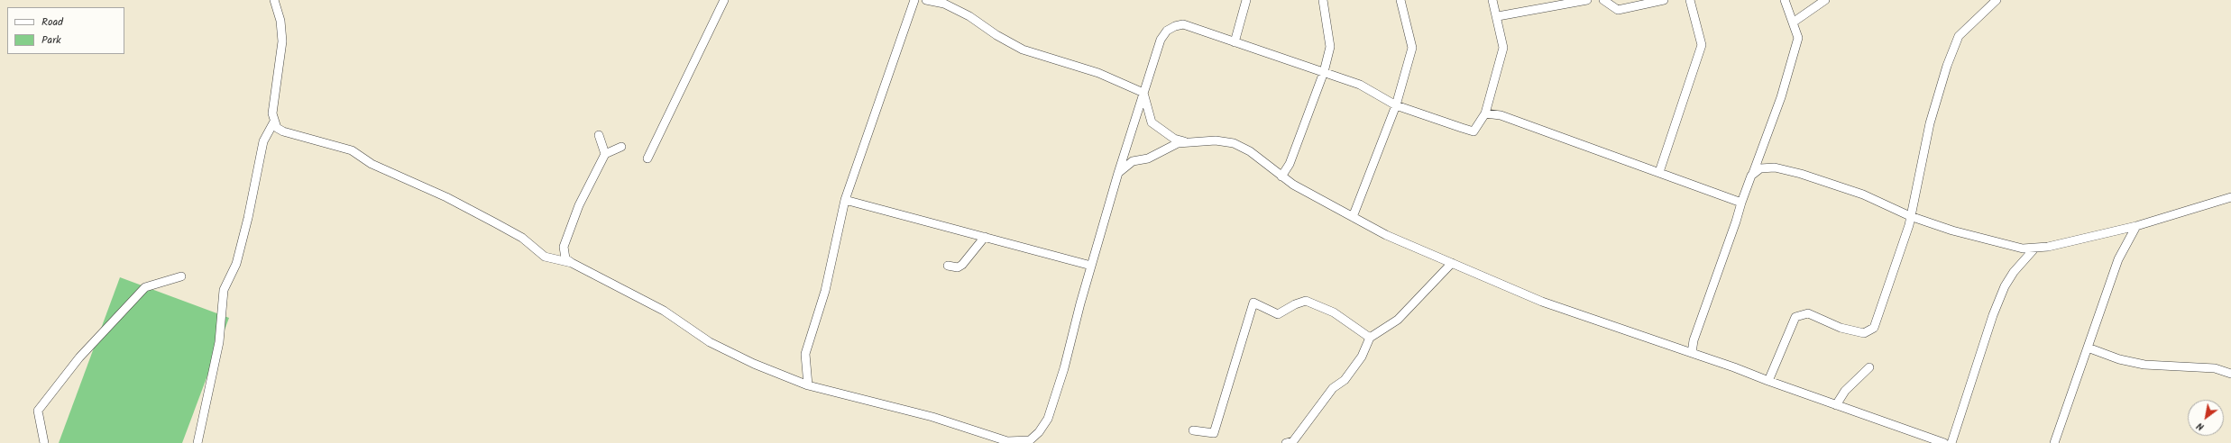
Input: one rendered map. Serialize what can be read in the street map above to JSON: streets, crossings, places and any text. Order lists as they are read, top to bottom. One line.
{"legend":["Road","Park"],"north":"bottom left"}
